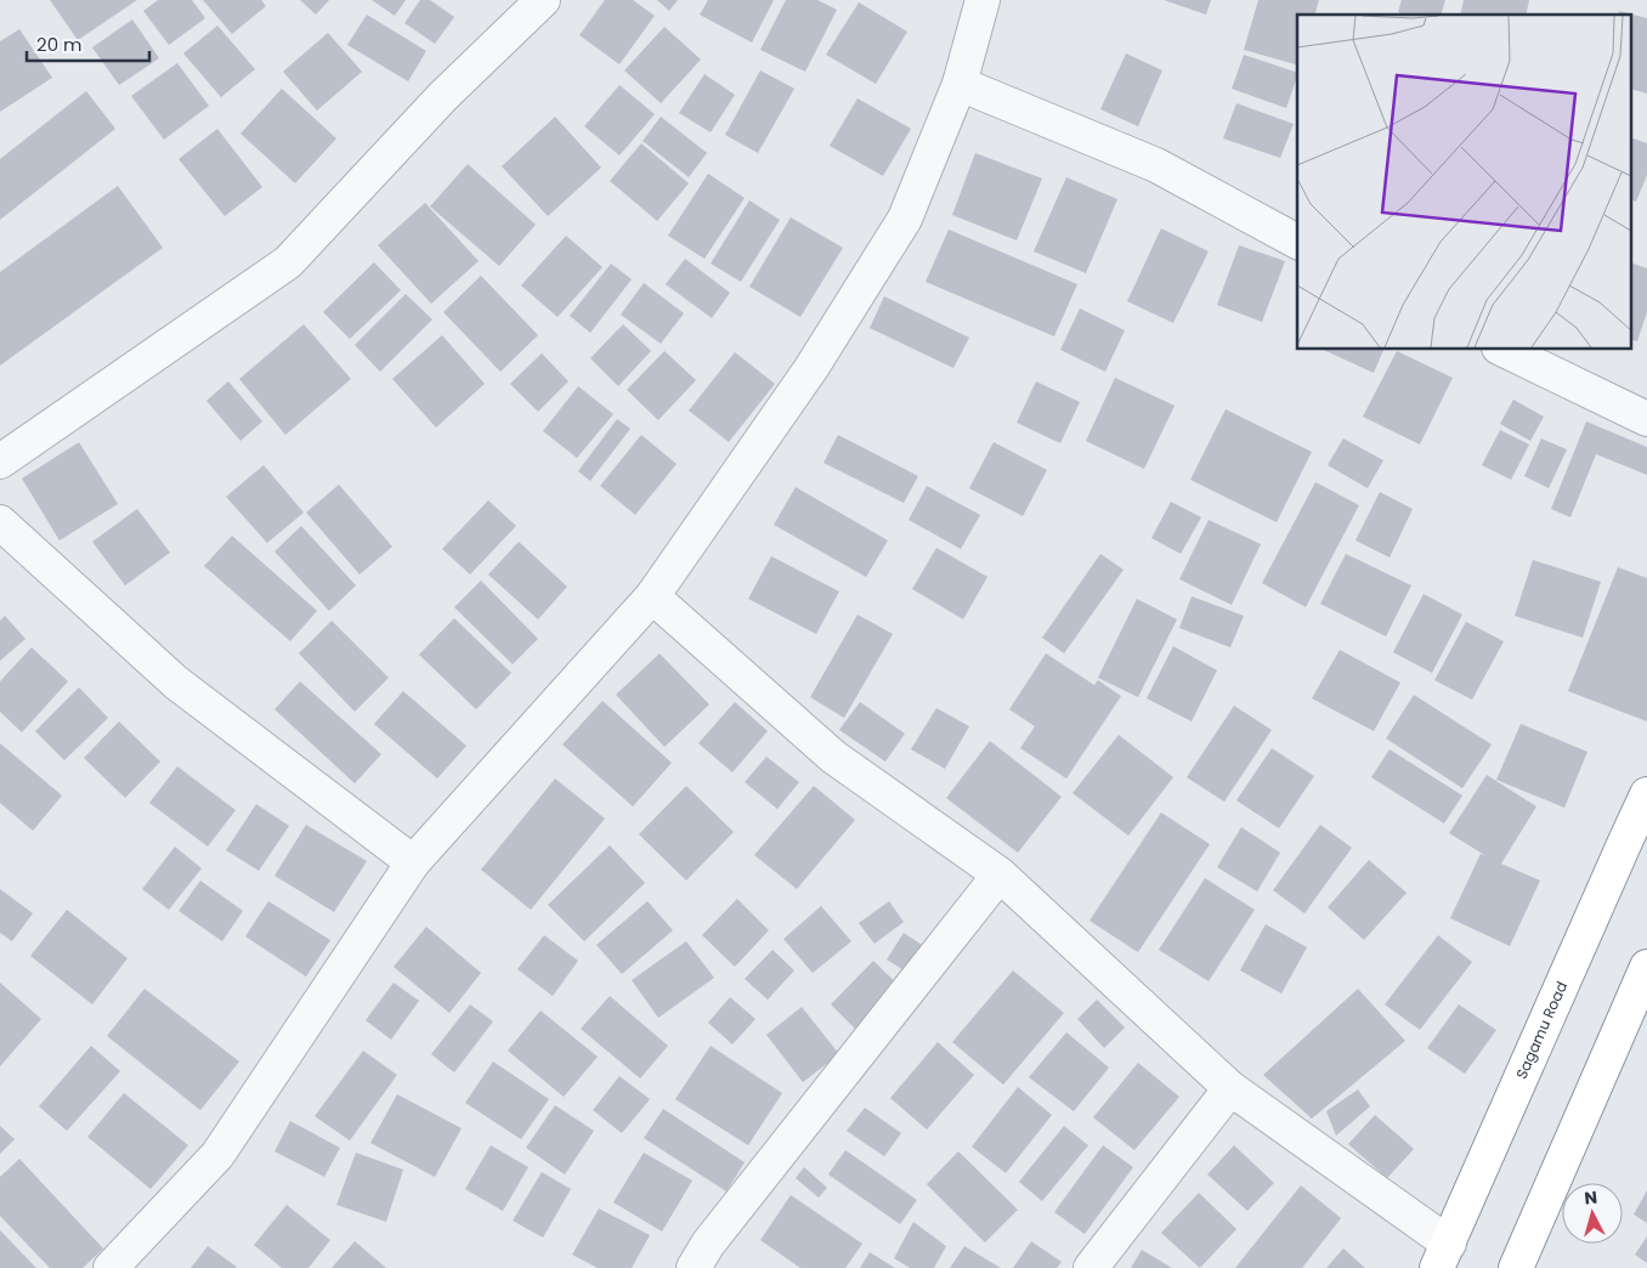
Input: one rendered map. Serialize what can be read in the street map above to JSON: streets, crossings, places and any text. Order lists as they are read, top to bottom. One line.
{"streets":{"highway":["Sagamu Road"]},"scale_bar":"20 m","north":"top"}
